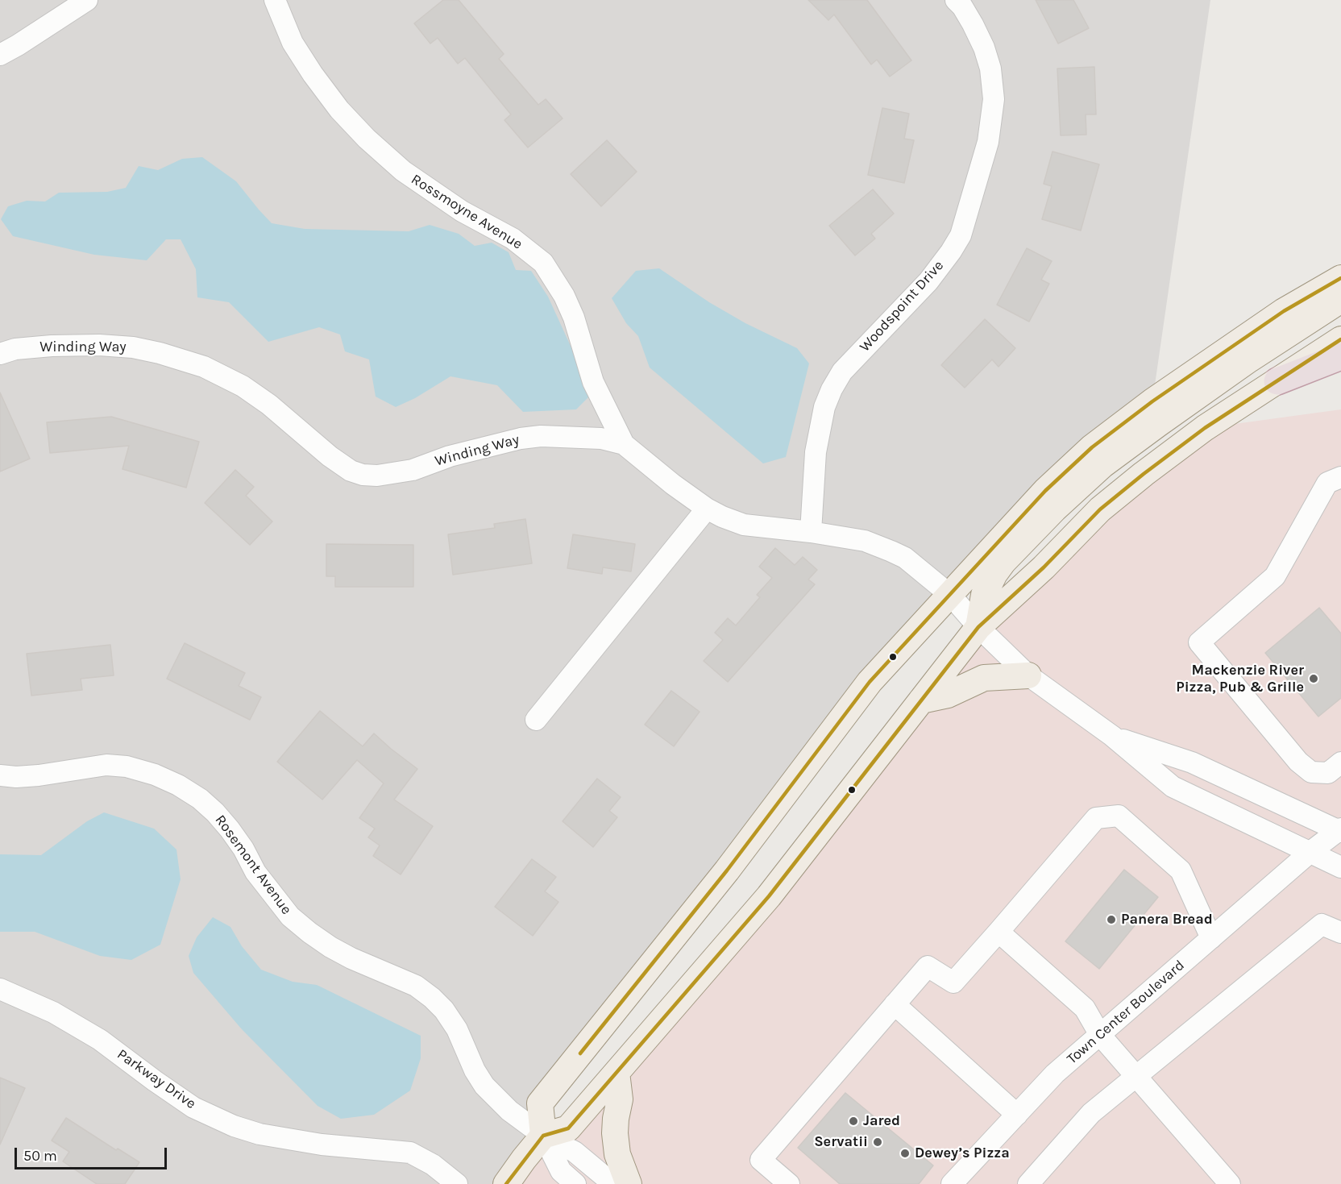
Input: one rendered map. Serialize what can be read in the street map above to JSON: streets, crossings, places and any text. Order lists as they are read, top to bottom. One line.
{"streets":{"street":["Rossmoyne Avenue","Woodspoint Drive","Winding Way","Rosemont Avenue","Town Center Boulevard","Parkway Drive"]},"crossings":[["Rossmoyne Avenue","Winding Way"],["Woodspoint Drive","Winding Way"],["Winding Way","Town Center Boulevard"]],"places":["Mackenzie River Pizza, Pub & Grille","Panera Bread","Jared","Servatii","Dewey’s Pizza"],"scale_bar":"50 m"}
